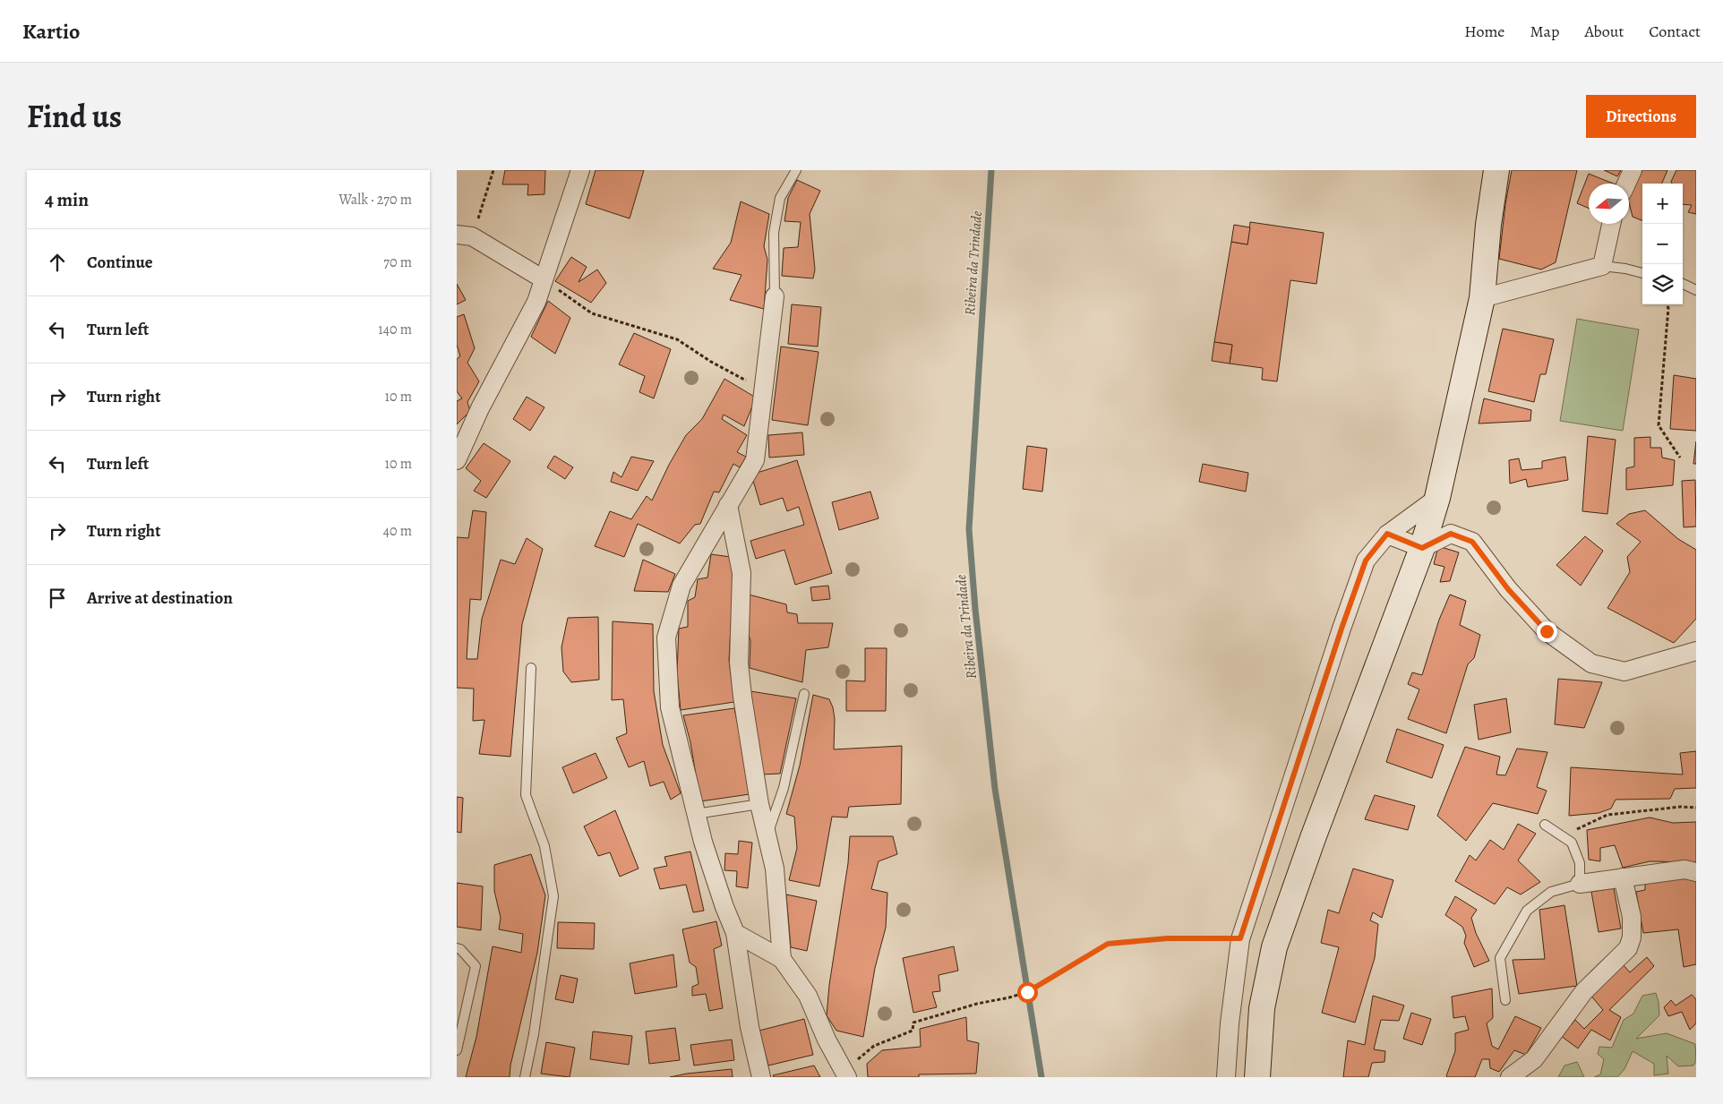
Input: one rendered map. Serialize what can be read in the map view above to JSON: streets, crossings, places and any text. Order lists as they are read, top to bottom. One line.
{"water":["Ribeira da Trindade"],"north":"left","page":{"header":"Kartio","nav":["Home","Map","About","Contact"],"title":"Find us","buttons":"Directions","heading":["4 min","Walk · 270 m"],"map_buttons":["+","−"],"list":[["Continue","70 m"],["Turn left","140 m"],["Turn right","10 m"],["Turn left","10 m"],["Turn right","40 m"],"Arrive at destination"]}}
